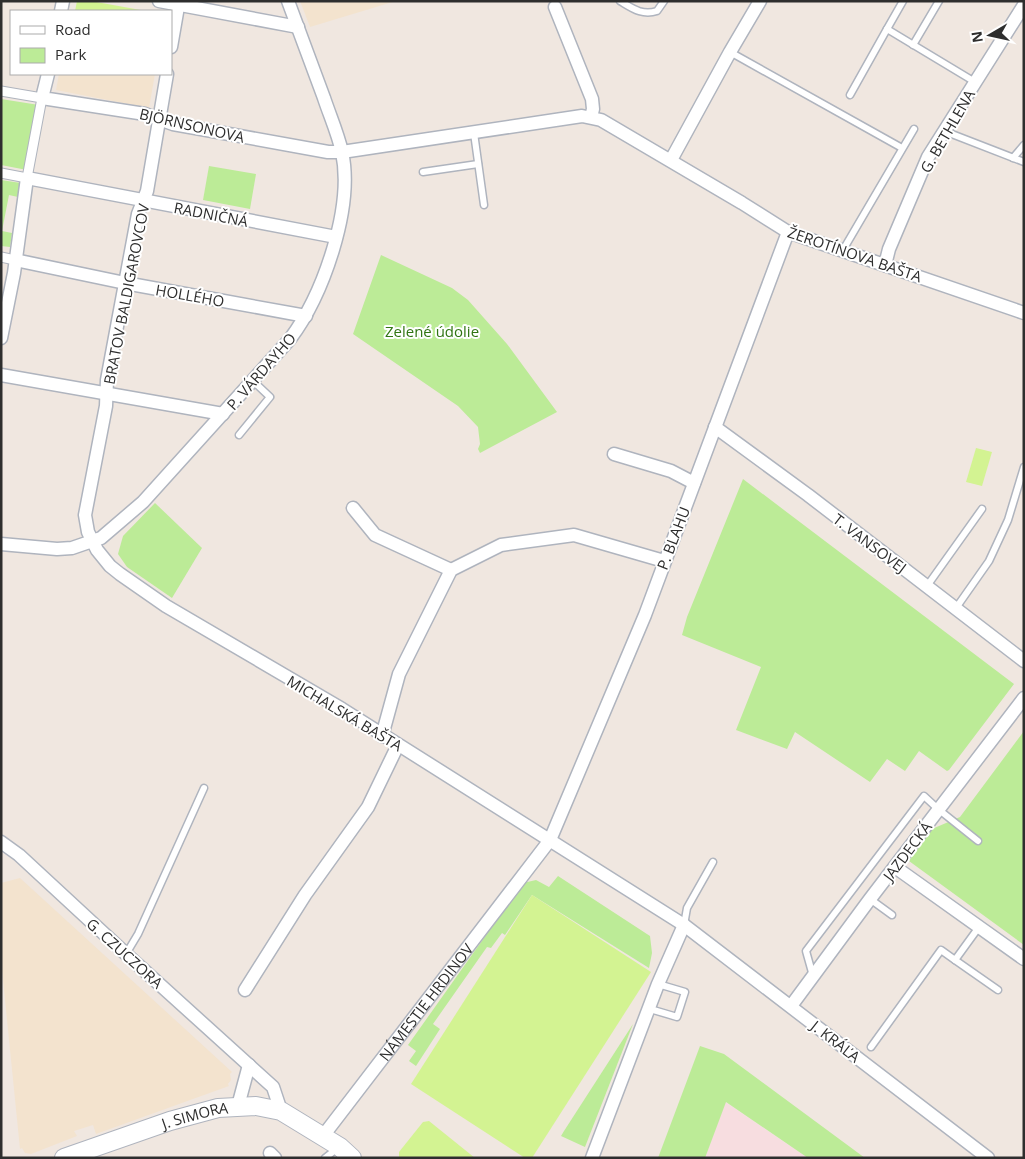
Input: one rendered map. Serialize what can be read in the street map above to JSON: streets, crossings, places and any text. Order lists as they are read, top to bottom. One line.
{"streets":{"main road":["J. SIMORA"],"street":["BJÖRNSONOVA","G. BETHLENA","RADNIČNÁ","ŽEROTÍNOVA BAŠTA","BRATOV BALDIGAROVCOV","HOLLÉHO","P. VÁRDAYHO","P. BLAHU","T. VANSOVEJ","MICHALSKÁ BAŠTA","JAZDECKÁ","G. CZUCZORA","NÁMESTIE HRDINOV","J. KRÁĽA"]},"crossings":[["BJÖRNSONOVA","ŽEROTÍNOVA BAŠTA"],["BJÖRNSONOVA","BRATOV BALDIGAROVCOV"],["BJÖRNSONOVA","P. VÁRDAYHO"],["G. BETHLENA","ŽEROTÍNOVA BAŠTA"],["RADNIČNÁ","BRATOV BALDIGAROVCOV"],["RADNIČNÁ","P. VÁRDAYHO"],["ŽEROTÍNOVA BAŠTA","P. VÁRDAYHO"],["ŽEROTÍNOVA BAŠTA","P. BLAHU"],["BRATOV BALDIGAROVCOV","HOLLÉHO"],["BRATOV BALDIGAROVCOV","P. VÁRDAYHO"],["BRATOV BALDIGAROVCOV","MICHALSKÁ BAŠTA"],["HOLLÉHO","P. VÁRDAYHO"],["P. VÁRDAYHO","MICHALSKÁ BAŠTA"],["P. BLAHU","T. VANSOVEJ"],["P. BLAHU","MICHALSKÁ BAŠTA"],["P. BLAHU","NÁMESTIE HRDINOV"],["MICHALSKÁ BAŠTA","NÁMESTIE HRDINOV"],["MICHALSKÁ BAŠTA","J. KRÁĽA"],["JAZDECKÁ","J. KRÁĽA"],["G. CZUCZORA","J. SIMORA"],["NÁMESTIE HRDINOV","J. SIMORA"]],"parks":["Zelené údolie"],"legend":["Road","Park"],"north":"left"}
